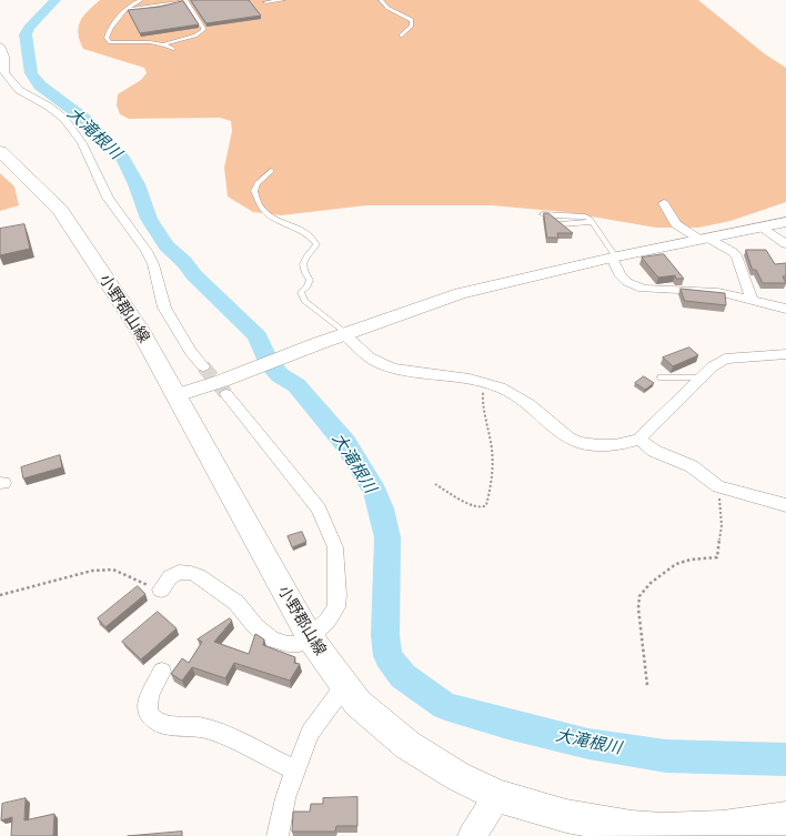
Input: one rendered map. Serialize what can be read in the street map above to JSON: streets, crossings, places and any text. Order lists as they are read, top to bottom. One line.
{"streets":{"main road":["小野郡山線"]},"water":["大滝根川"]}
